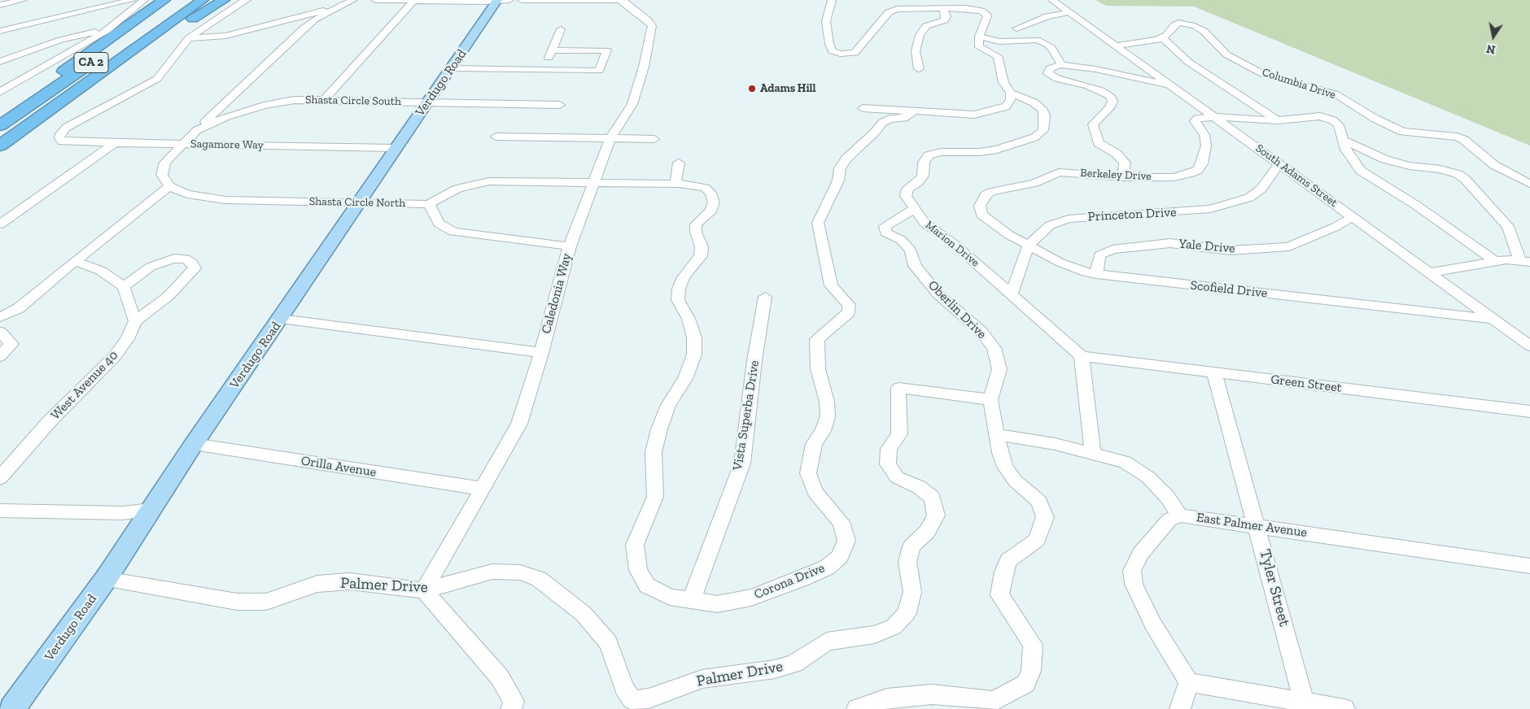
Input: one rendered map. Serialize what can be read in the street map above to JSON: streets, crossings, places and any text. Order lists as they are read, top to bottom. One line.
{"streets":{"highway":["CA 2"],"main road":["Verdugo Road"],"street":["Columbia Drive","Shasta Circle South","Sagamore Way","Berkeley Drive","South Adams Street","Shasta Circle North","Princeton Drive","Marion Drive","Yale Drive","Scofield Drive","Caledonia Way","Oberlin Drive","Green Street","West Avenue 40","Vista Superba Drive","Orilla Avenue","East Palmer Avenue","Corona Drive","Palmer Drive","Tyler Street"]},"crossings":[["Verdugo Road","Shasta Circle South"],["Verdugo Road","Sagamore Way"],["Verdugo Road","Shasta Circle North"],["Verdugo Road","Orilla Avenue"],["Verdugo Road","Palmer Drive"],["Shasta Circle South","Sagamore Way"],["Berkeley Drive","South Adams Street"],["Berkeley Drive","Scofield Drive"],["South Adams Street","Princeton Drive"],["South Adams Street","Yale Drive"],["South Adams Street","Scofield Drive"],["Princeton Drive","Marion Drive"],["Princeton Drive","Scofield Drive"],["Marion Drive","Oberlin Drive"],["Marion Drive","Green Street"],["Yale Drive","Scofield Drive"],["Caledonia Way","Orilla Avenue"],["Caledonia Way","Palmer Drive"],["Oberlin Drive","East Palmer Avenue"],["Oberlin Drive","Palmer Drive"],["Green Street","Tyler Street"],["Vista Superba Drive","Corona Drive"],["East Palmer Avenue","Tyler Street"]],"places":["Adams Hill"],"north":"bottom"}
